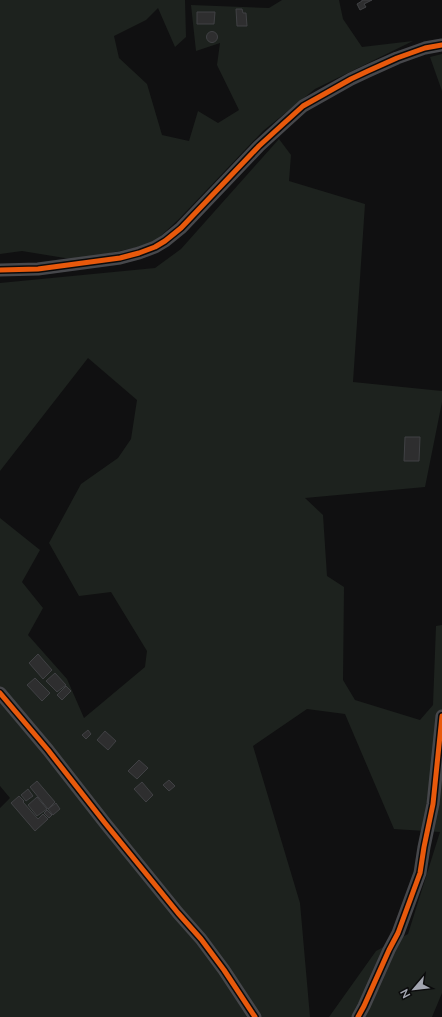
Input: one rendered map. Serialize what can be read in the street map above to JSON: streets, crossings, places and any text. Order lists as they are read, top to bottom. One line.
{"north":"bottom left"}
